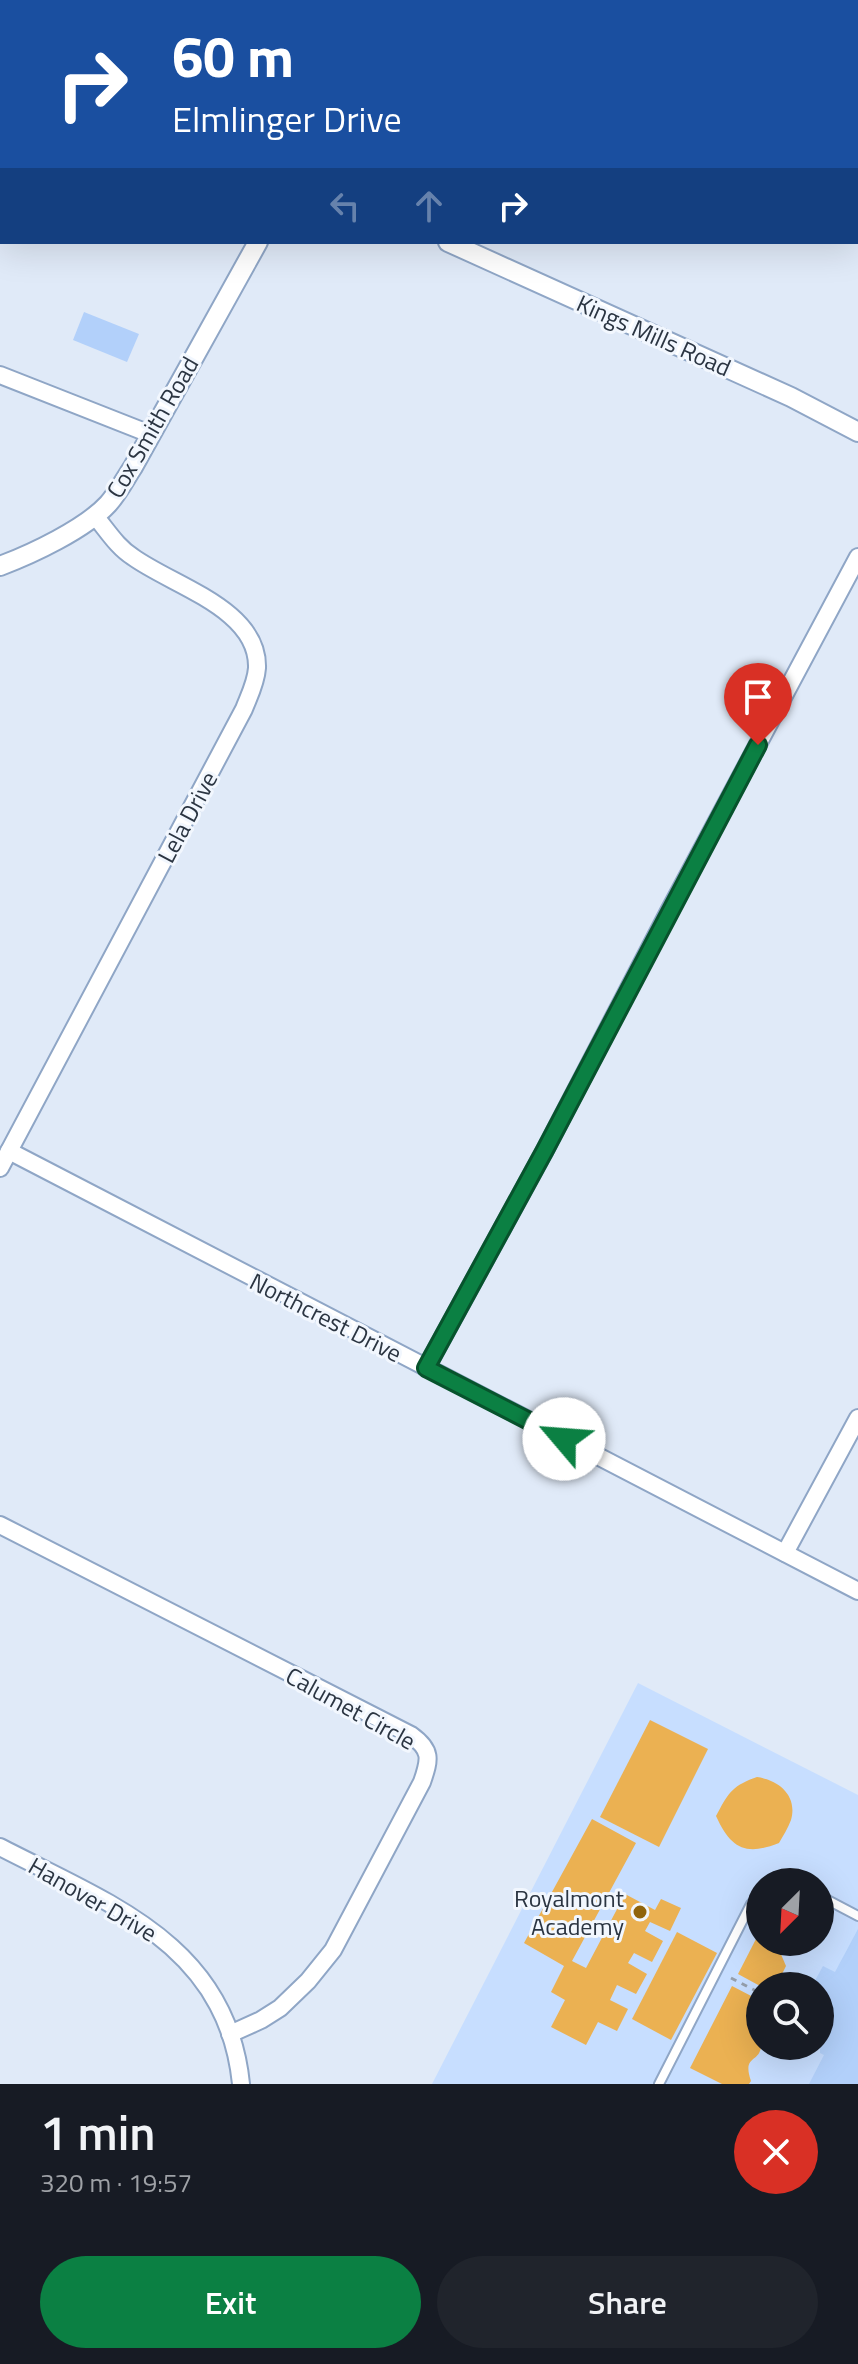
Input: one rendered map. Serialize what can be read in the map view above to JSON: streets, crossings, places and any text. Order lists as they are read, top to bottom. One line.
{"streets":{"street":["Kings Mills Road","Cox Smith Road","Lela Drive","Northcrest Drive","Calumet Circle","Hanover Drive"]},"crossings":[["Cox Smith Road","Lela Drive"],["Lela Drive","Northcrest Drive"],["Calumet Circle","Hanover Drive"]],"places":["Royalmont Academy"],"north":"bottom left","page":{"turn":["60 m","Elmlinger Drive"],"heading":["1 min","320 m · 19:57"],"buttons":["Exit","Share"]}}
